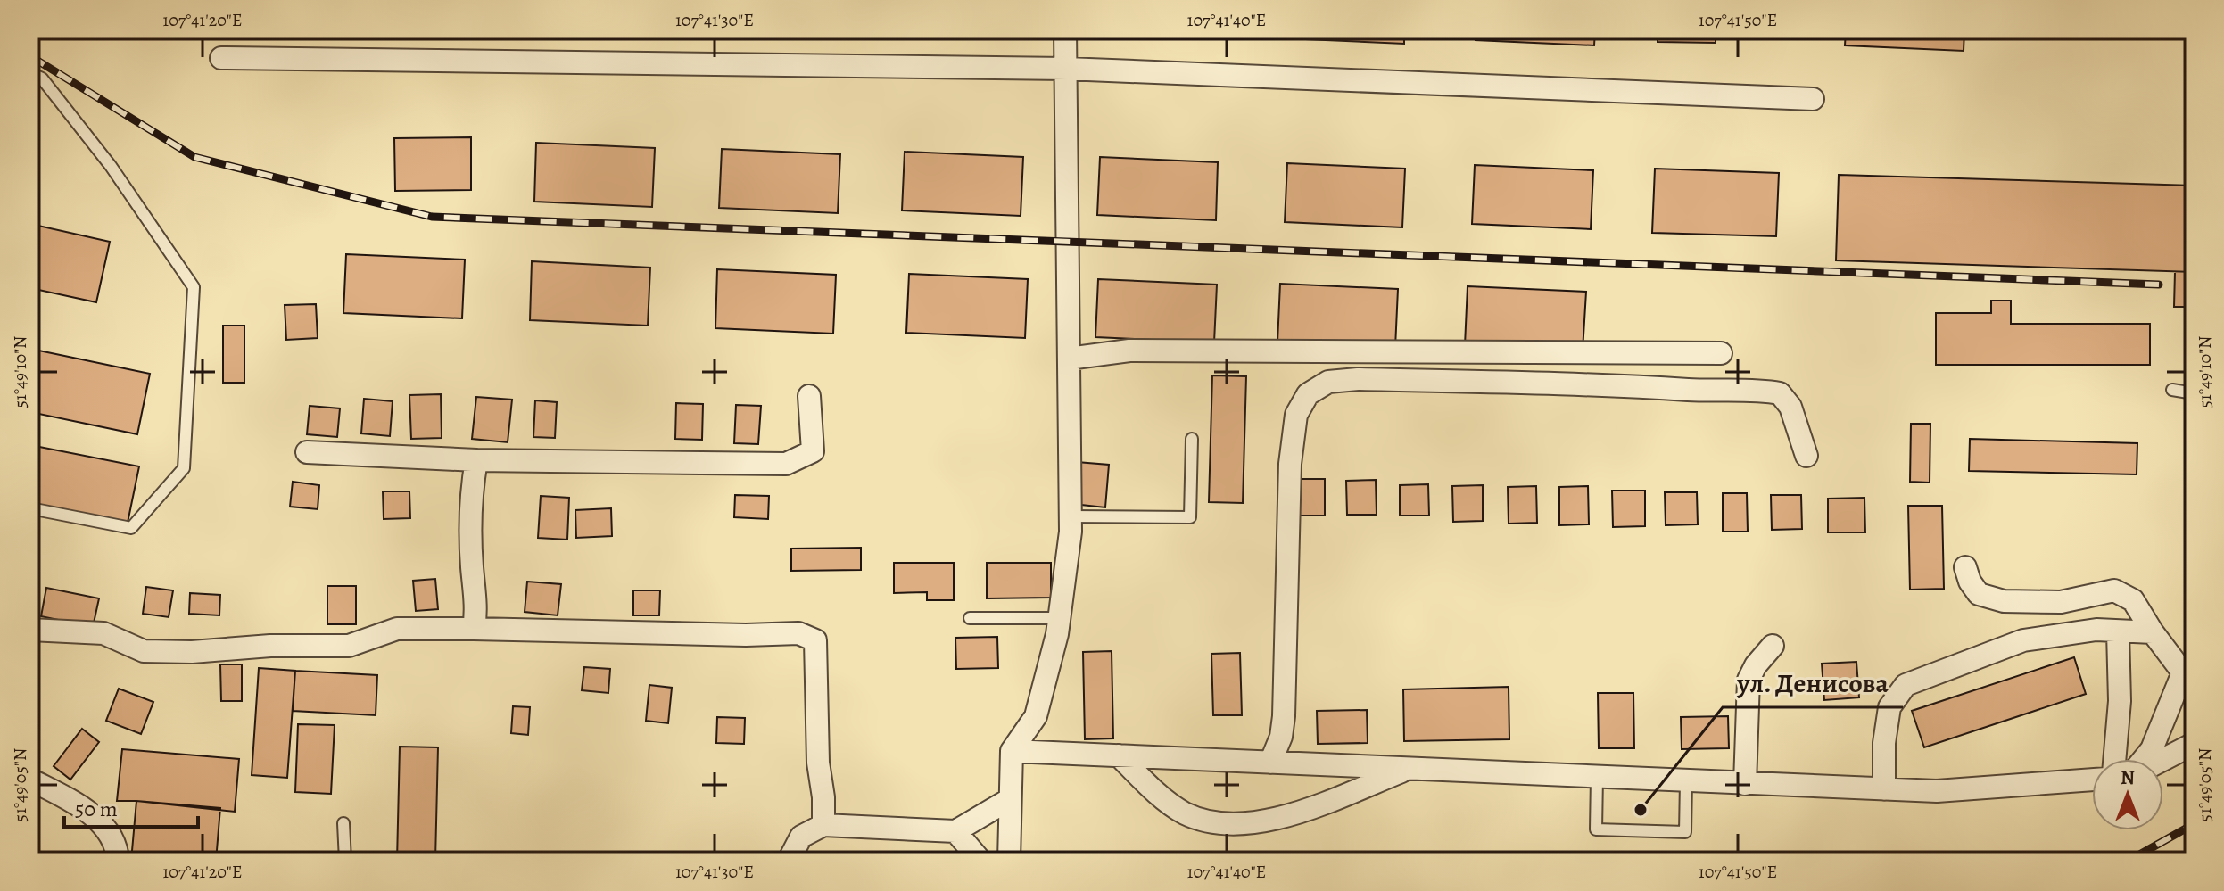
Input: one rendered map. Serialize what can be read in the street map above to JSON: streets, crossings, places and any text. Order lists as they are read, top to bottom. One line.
{"places":["ул. Денисова"],"scale_bar":"50 m","north":"top","coordinates":["107°41'20\"E","107°41'30\"E","107°41'40\"E","107°41'50\"E","51°49'10\"N","51°49'05\"N"]}
